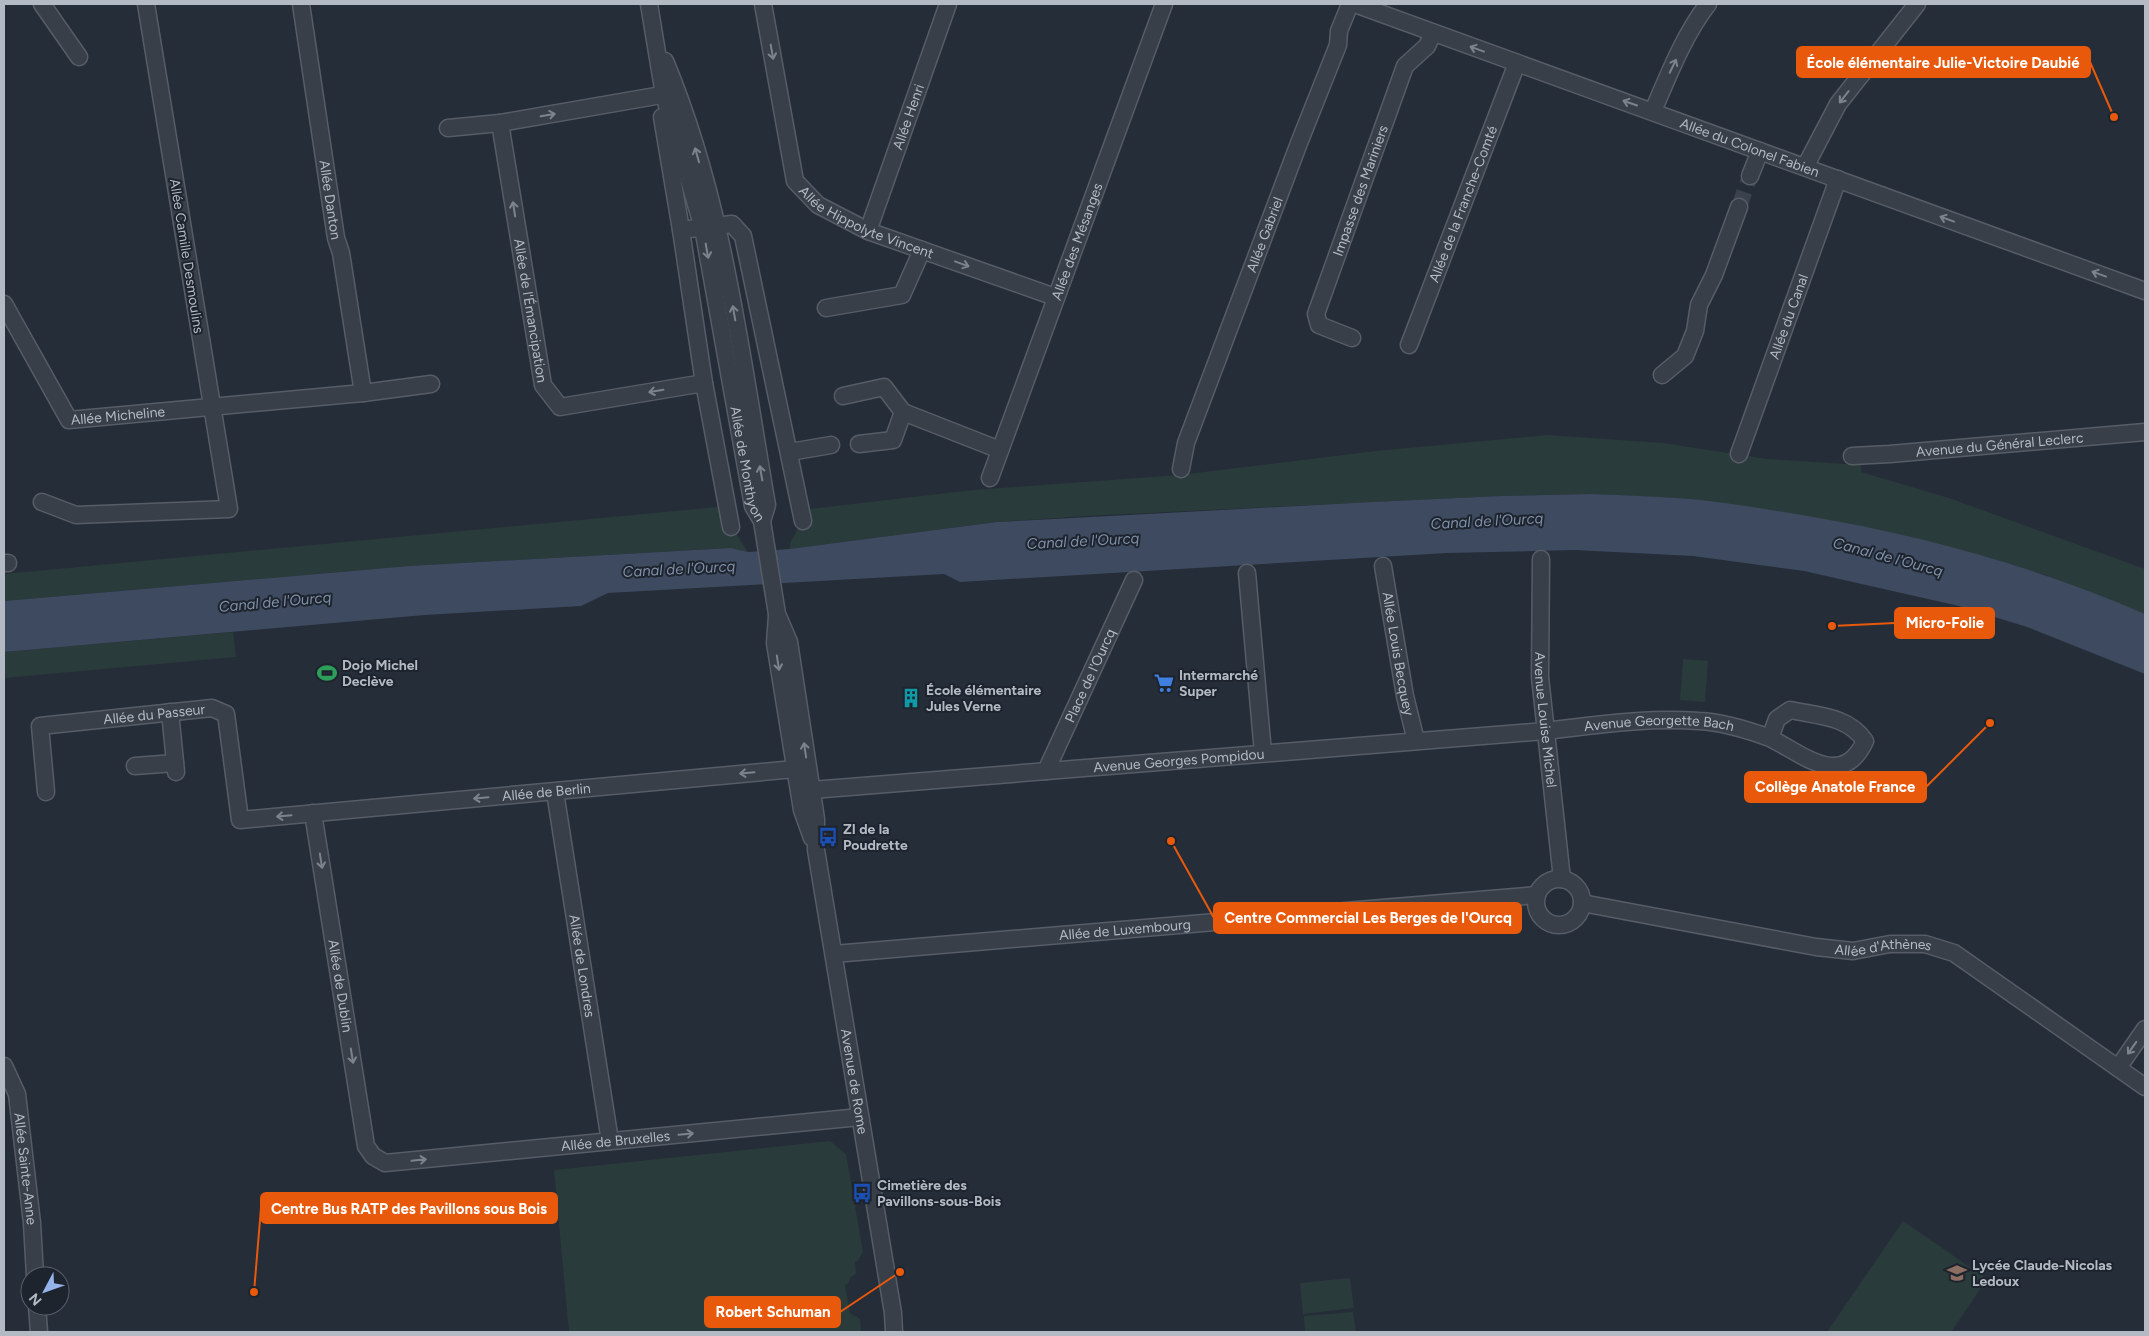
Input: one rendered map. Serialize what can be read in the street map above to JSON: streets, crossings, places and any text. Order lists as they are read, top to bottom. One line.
{"streets":{"street":["Allée Henri","Allée du Colonel Fabien","Impasse des Mariniers","Allée Danton","Allée de la Franche-Comté","Allée Hippolyte Vincent","Allée Gabriel","Allée des Mésanges","Allée Camille Desmoulins","Allée de l'Émancipation","Allée du Canal","Allée Micheline","Avenue du Général Leclerc","Allée de Monthyon","Allée Louis Becquey","Place de l'Ourcq","Allée du Passeur","Avenue Louise Michel","Avenue Georgette Bach","Avenue Georges Pompidou","Allée de Berlin","Allée de Luxembourg","Allée d'Athènes","Allée de Londres","Allée de Dublin","Avenue de Rome","Allée de Bruxelles","Allée Sainte-Anne"]},"crossings":[["Allée Henri","Allée Hippolyte Vincent"],["Allée du Colonel Fabien","Impasse des Mariniers"],["Allée du Colonel Fabien","Allée de la Franche-Comté"],["Allée du Colonel Fabien","Allée Gabriel"],["Allée du Colonel Fabien","Allée du Canal"],["Allée Hippolyte Vincent","Allée des Mésanges"],["Allée Camille Desmoulins","Allée Micheline"],["Allée de l'Émancipation","Allée de Monthyon"],["Allée de Monthyon","Avenue de Rome"],["Allée Louis Becquey","Avenue Georges Pompidou"],["Place de l'Ourcq","Avenue Georges Pompidou"],["Allée du Passeur","Allée de Berlin"],["Avenue Louise Michel","Avenue Georgette Bach"],["Avenue Louise Michel","Avenue Georges Pompidou"],["Avenue Louise Michel","Allée de Luxembourg"],["Avenue Louise Michel","Allée d'Athènes"],["Avenue Georgette Bach","Avenue Georges Pompidou"],["Avenue Georges Pompidou","Avenue de Rome"],["Allée de Berlin","Allée de Londres"],["Allée de Berlin","Allée de Dublin"],["Allée de Berlin","Avenue de Rome"],["Allée de Luxembourg","Allée d'Athènes"],["Allée de Luxembourg","Avenue de Rome"],["Allée de Londres","Allée de Bruxelles"],["Allée de Dublin","Allée de Bruxelles"],["Avenue de Rome","Allée de Bruxelles"]],"one_way":["Allée du Colonel Fabien","Allée Hippolyte Vincent","Allée de Berlin","Allée de Dublin","Allée de Bruxelles"],"water":["Canal de l'Ourcq"],"places":{"other":["École élémentaire Julie-Victoire Daubié","Micro-Folie","Collège Anatole France","Centre Commercial Les Berges de l'Ourcq","Robert Schuman","Centre Bus RATP des Pavillons sous Bois"],"sports":["Dojo Michel Declève"],"supermarket":["Intermarché Super"],"building":["École élémentaire Jules Verne"],"bus stop":["ZI de la Poudrette","Cimetière des Pavillons-sous-Bois"],"school or university":["Lycée Claude-Nicolas Ledoux"]},"north":"bottom left"}
